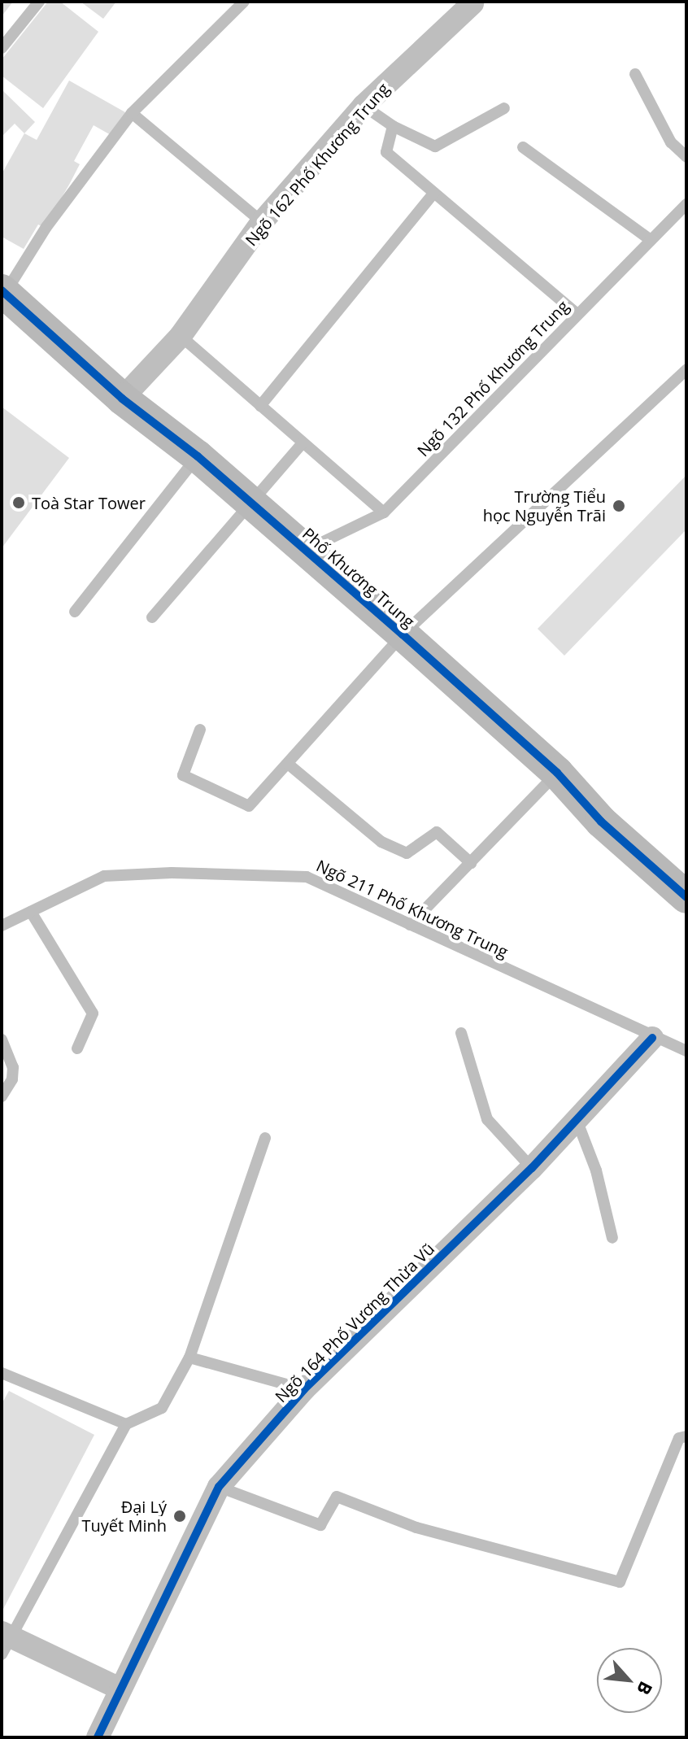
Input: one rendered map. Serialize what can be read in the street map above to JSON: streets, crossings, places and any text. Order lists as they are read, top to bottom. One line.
{"streets":{"street":["Ngõ 162 Phố Khương Trung","Phố Khương Trung","Ngõ 164 Phố Vương Thừa Vũ"],"lane":["Ngõ 132 Phố Khương Trung","Ngõ 211 Phố Khương Trung"]},"crossings":[["Ngõ 162 Phố Khương Trung","Phố Khương Trung"],["Ngõ 132 Phố Khương Trung","Phố Khương Trung"],["Ngõ 211 Phố Khương Trung","Ngõ 164 Phố Vương Thừa Vũ"]],"places":["Toà Star Tower","Trường Tiểu học Nguyễn Trãi","Đại Lý Tuyết Minh"],"north":"bottom right"}
